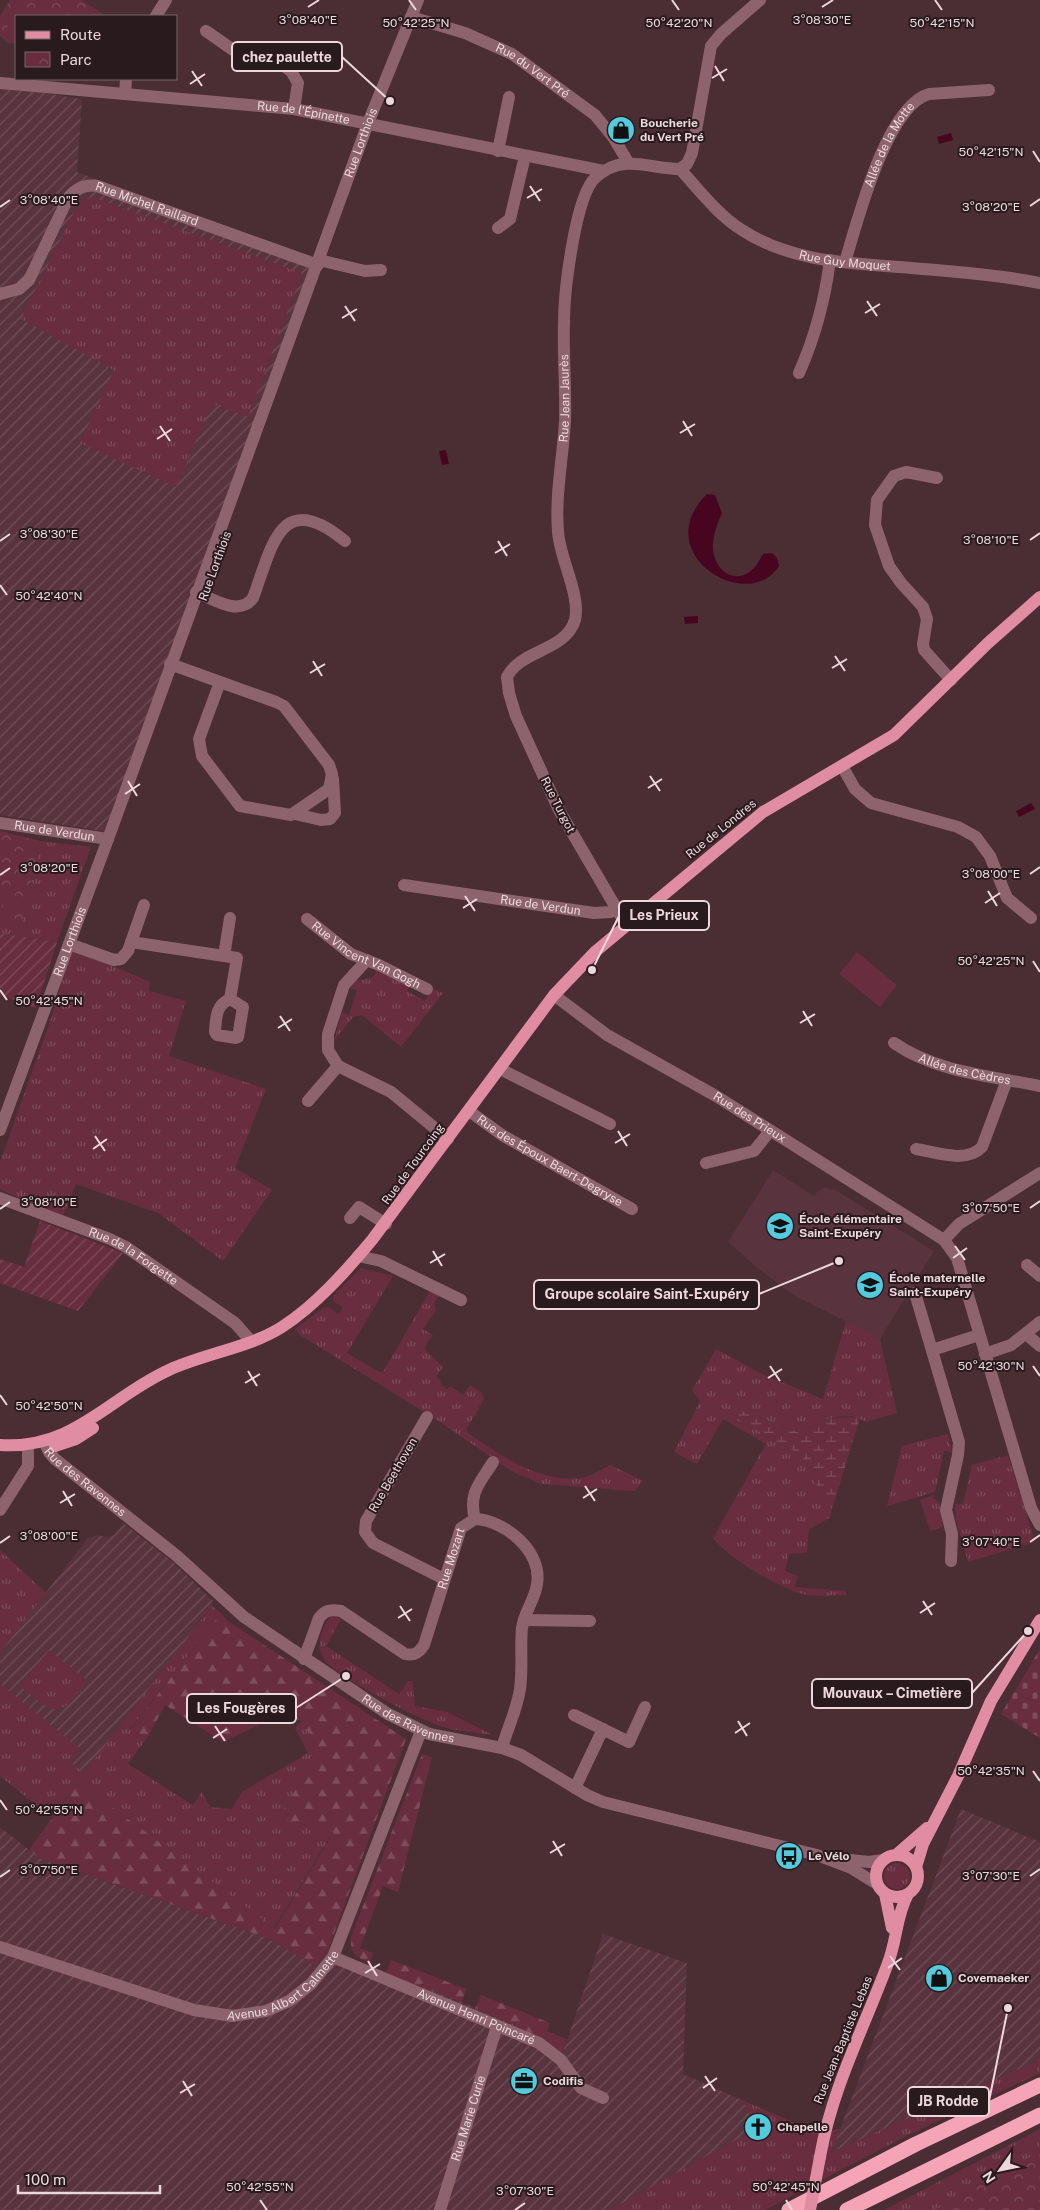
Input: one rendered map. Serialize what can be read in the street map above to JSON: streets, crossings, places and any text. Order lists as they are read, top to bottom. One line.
{"streets":{"main road":["Rue de Londres","Rue de Tourcoing","Rue Jean-Baptiste Lebas"],"street":["Rue du Vert Pré","Rue de l'Épinette","Rue Lorthiois","Allée de la Motte","Rue Michel Raillard","Rue Guy Moquet","Rue Jean Jaurès","Rue Turgot","Rue de Verdun","Rue Vincent Van Gogh","Allée des Cèdres","Rue des Prieux","Rue des Époux Baert-Degryse","Rue de la Forgette","Rue Beethoven","Rue des Ravennes","Rue Mozart","Avenue Albert Calmette","Avenue Henri Poincaré","Rue Marie Curie"]},"crossings":[["Rue du Vert Pré","Rue Lorthiois"],["Rue du Vert Pré","Rue Jean Jaurès"],["Rue de l'Épinette","Rue Lorthiois"],["Rue de l'Épinette","Rue Jean Jaurès"],["Rue Lorthiois","Rue Michel Raillard"],["Rue Lorthiois","Rue de Verdun"],["Allée de la Motte","Rue Guy Moquet"],["Rue Guy Moquet","Rue Jean Jaurès"],["Rue Jean Jaurès","Rue Turgot"],["Rue Turgot","Rue de Londres"],["Rue Turgot","Rue de Verdun"],["Rue Turgot","Rue de Tourcoing"],["Rue de Londres","Rue de Tourcoing"],["Rue des Prieux","Rue de Tourcoing"],["Rue des Époux Baert-Degryse","Rue de Tourcoing"],["Rue de Tourcoing","Rue de la Forgette"],["Rue de Tourcoing","Rue des Ravennes"],["Rue Beethoven","Rue Mozart"],["Rue des Ravennes","Rue Mozart"],["Rue des Ravennes","Avenue Albert Calmette"],["Rue des Ravennes","Rue Jean-Baptiste Lebas"],["Avenue Albert Calmette","Avenue Henri Poincaré"],["Avenue Henri Poincaré","Rue Marie Curie"]],"places":{"other":["chez paulette","Les Prieux","Groupe scolaire Saint-Exupéry","Mouvaux – Cimetière","Les Fougères","JB Rodde"],"shop":["Boucherie du Vert Pré","Covemaeker"],"school or university":["École élémentaire Saint-Exupéry","École maternelle Saint-Exupéry"],"bus stop":["Le Vélo"],"office":["Codifis"],"church":["Chapelle"]},"legend":["Route","Parc"],"scale_bar":"100 m","north":"bottom left","coordinates":["3°08'40\"E","3°08'30\"E","50°42'25\"N","50°42'20\"N","50°42'15\"N","3°08'20\"E","3°08'10\"E","50°42'40\"N","3°08'00\"E","50°42'45\"N","3°07'50\"E","50°42'30\"N","50°42'50\"N","3°07'40\"E","50°42'35\"N","50°42'55\"N","3°07'30\"E"]}
